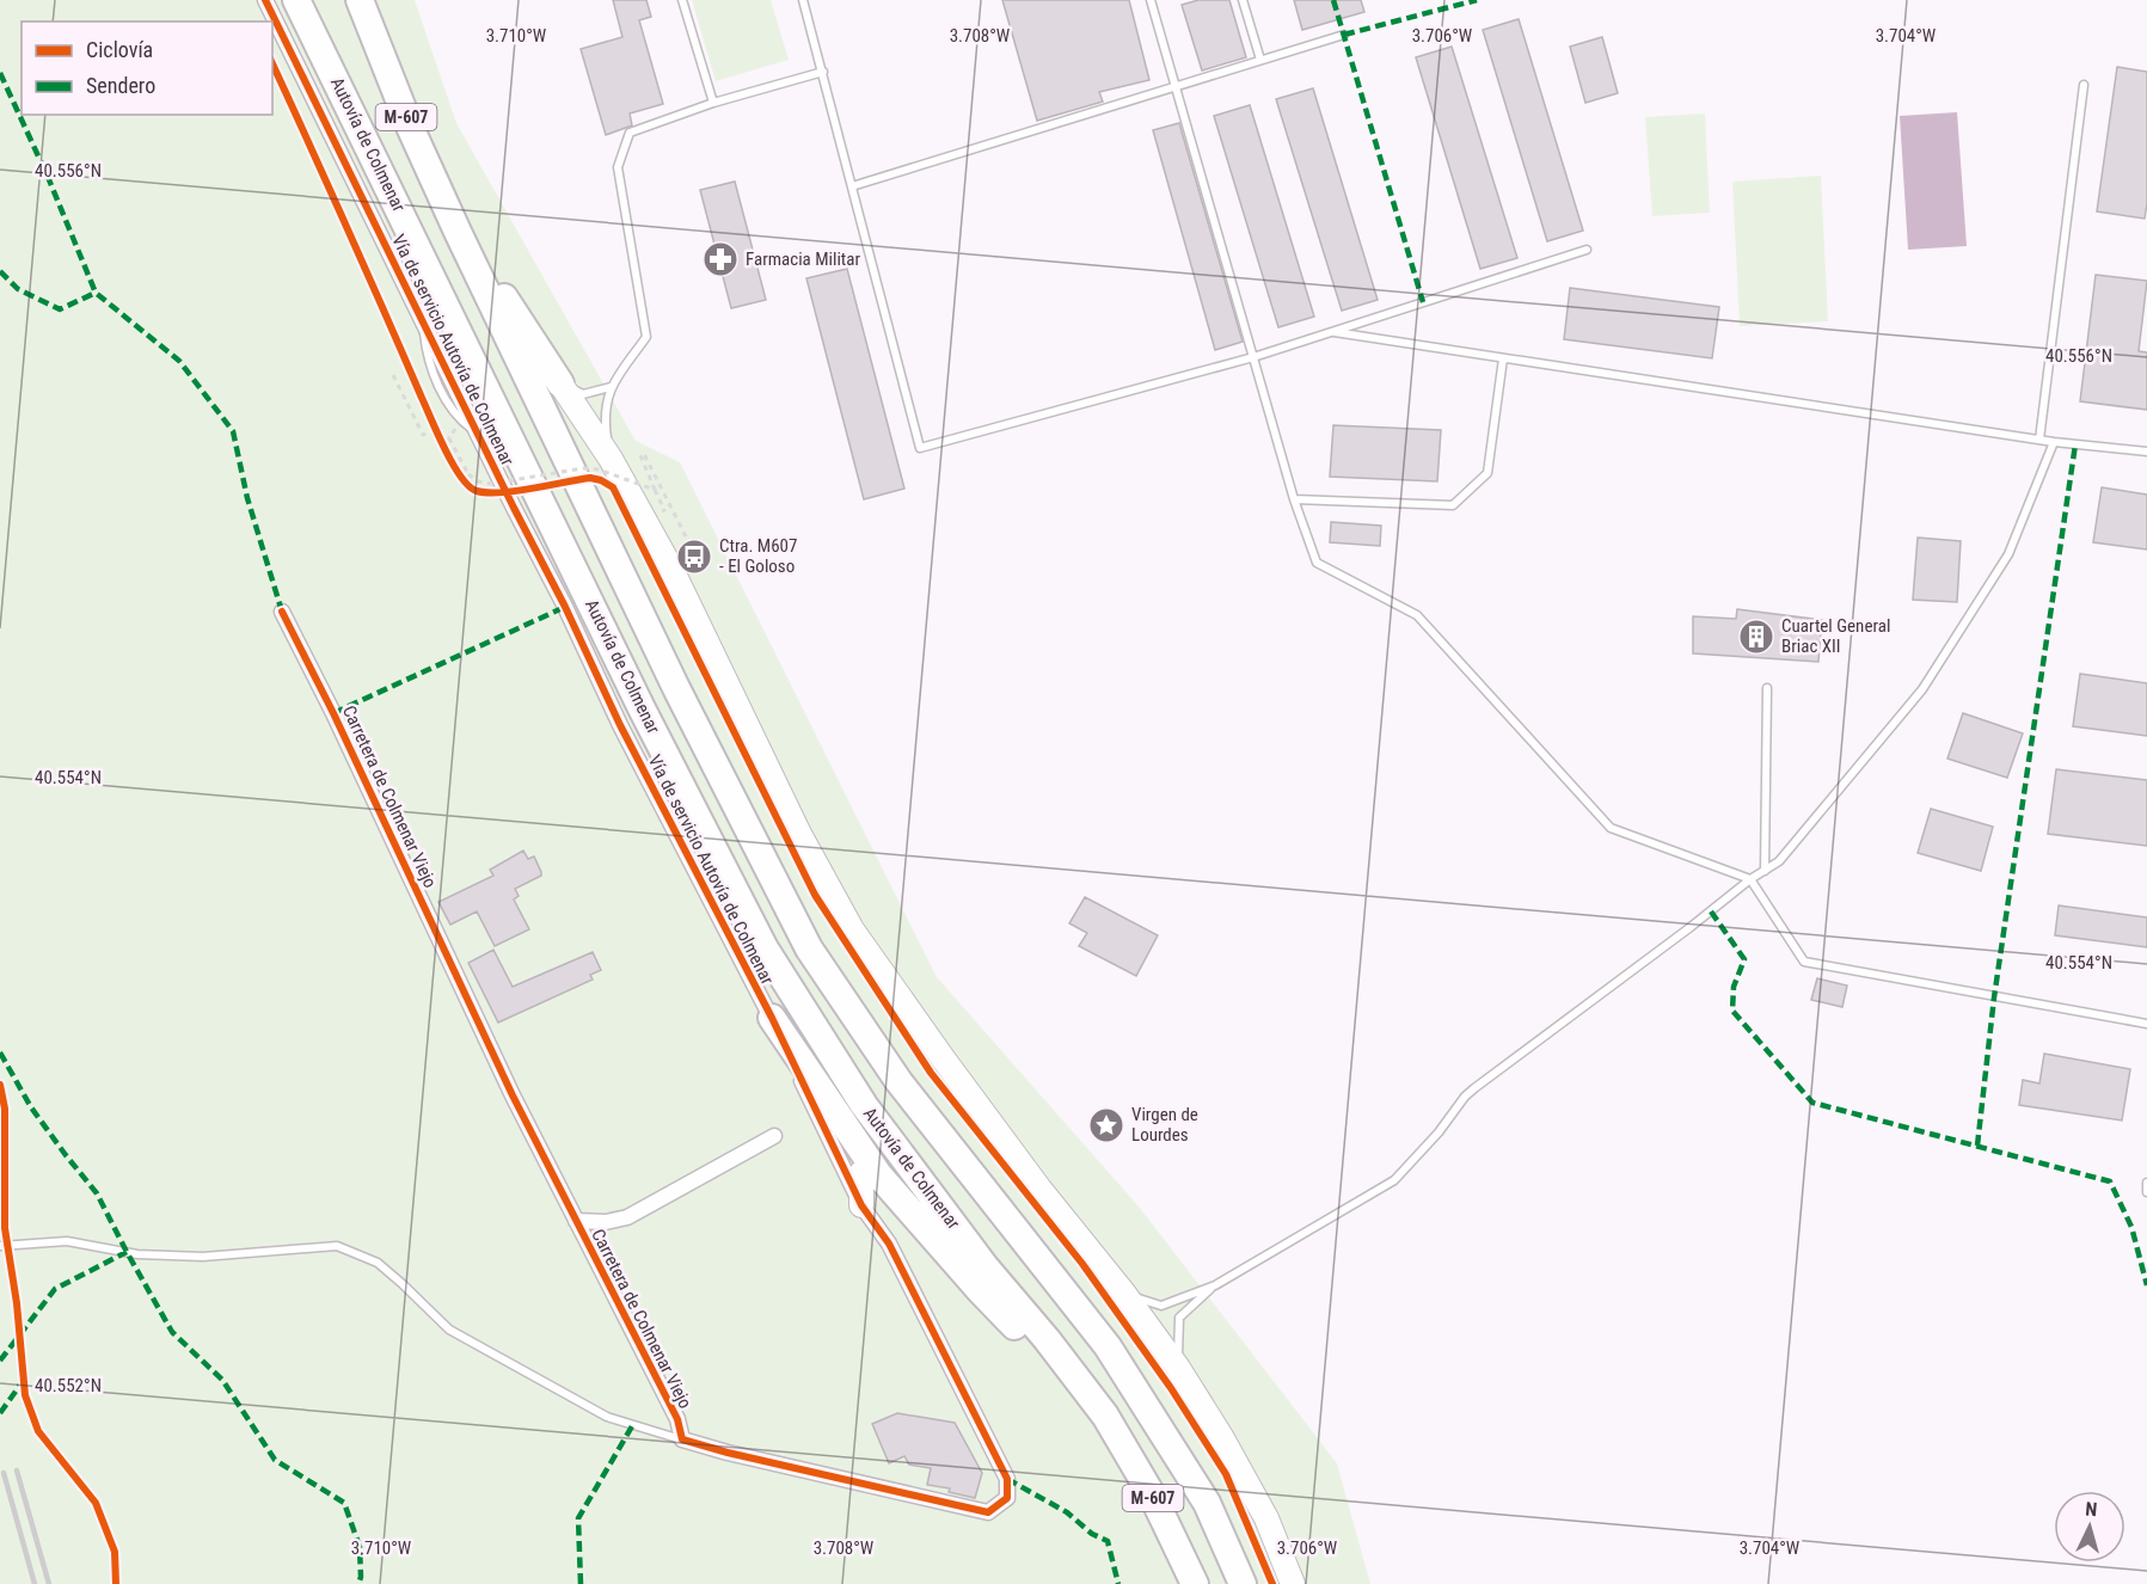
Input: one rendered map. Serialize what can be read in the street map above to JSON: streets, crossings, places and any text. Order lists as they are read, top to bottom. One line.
{"streets":{"highway":["M-607","Autovía de Colmenar"],"street":["Vía de servicio Autovía de Colmenar","Carretera de Colmenar Viejo"]},"places":{"pharmacy":["Farmacia Militar"],"bus stop":["Ctra. M607 - El Goloso"],"building":["Cuartel General Briac XII"],"place":["Virgen de Lourdes"]},"legend":["Ciclovía","Sendero"],"north":"top","coordinates":["3.710°W","3.708°W","3.706°W","3.704°W","40.556°N","40.554°N","40.552°N"]}
